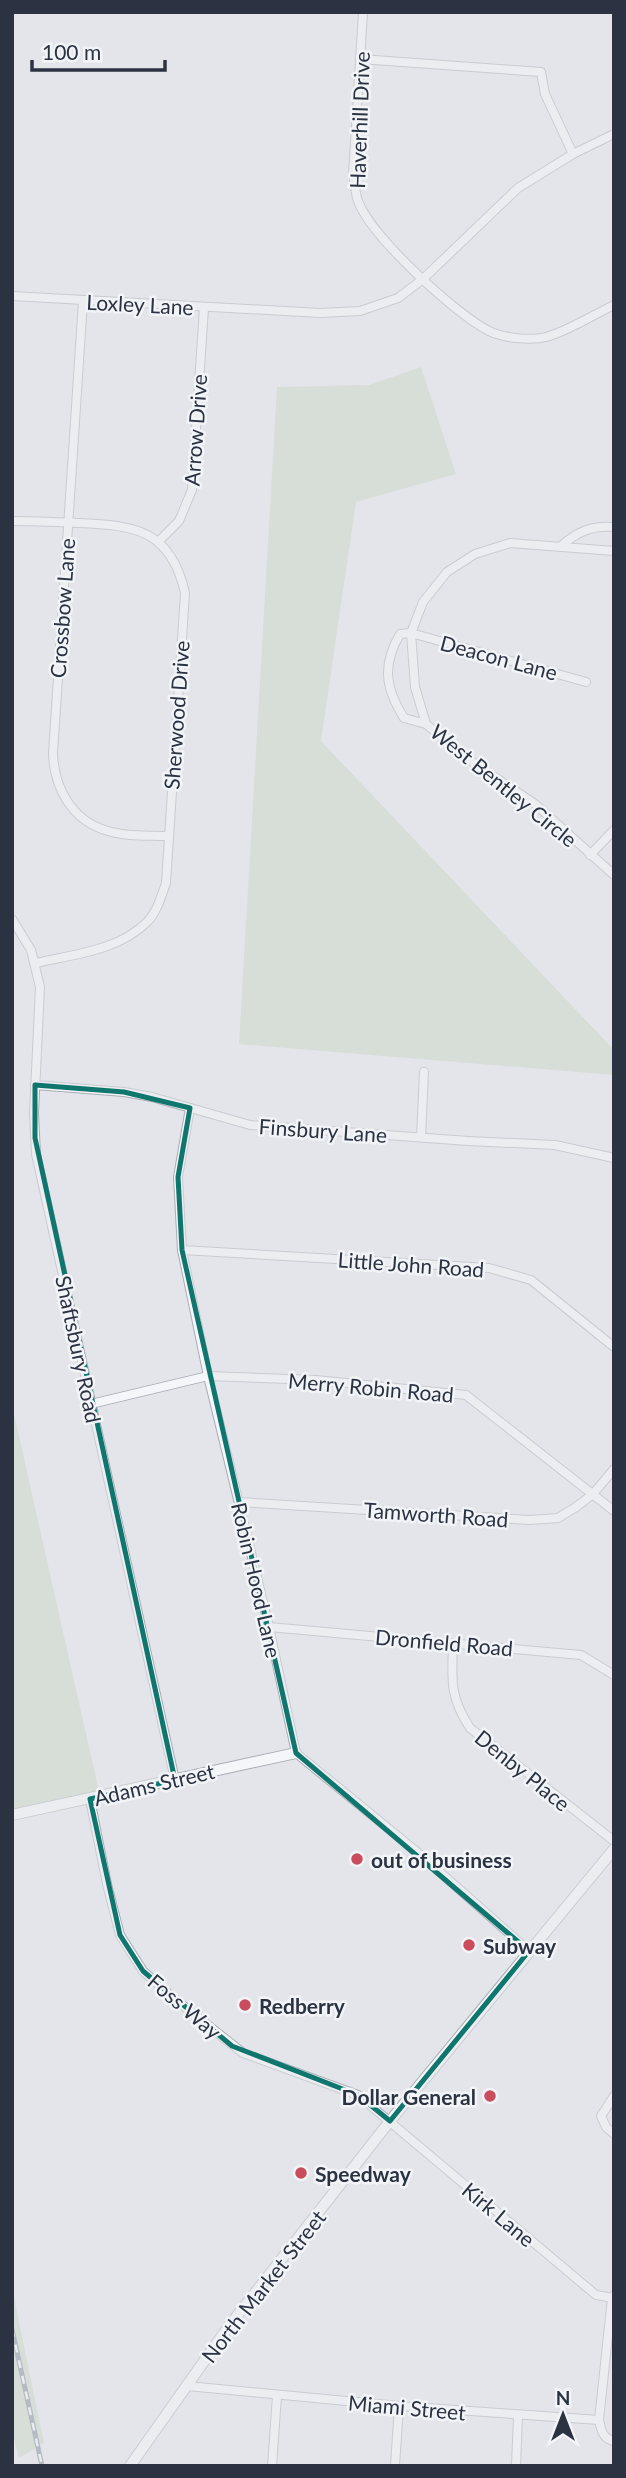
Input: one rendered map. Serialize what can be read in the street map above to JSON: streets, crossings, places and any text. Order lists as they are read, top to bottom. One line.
{"streets":{"street":["Haverhill Drive","Loxley Lane","Arrow Drive","Crossbow Lane","Deacon Lane","Sherwood Drive","West Bentley Circle","Finsbury Lane","Little John Road","Shaftsbury Road","Merry Robin Road","Tamworth Road","Robin Hood Lane","Dronfield Road","Denby Place","Adams Street","Foss Way","Kirk Lane","North Market Street","Miami Street"]},"crossings":[["Haverhill Drive","Loxley Lane"],["Loxley Lane","Arrow Drive"],["Loxley Lane","Crossbow Lane"],["Arrow Drive","Sherwood Drive"],["Crossbow Lane","Sherwood Drive"],["Deacon Lane","West Bentley Circle"],["Sherwood Drive","Shaftsbury Road"],["Finsbury Lane","Shaftsbury Road"],["Finsbury Lane","Robin Hood Lane"],["Little John Road","Robin Hood Lane"],["Shaftsbury Road","Merry Robin Road"],["Shaftsbury Road","Adams Street"],["Merry Robin Road","Tamworth Road"],["Merry Robin Road","Robin Hood Lane"],["Tamworth Road","Robin Hood Lane"],["Robin Hood Lane","Dronfield Road"],["Robin Hood Lane","Adams Street"],["Dronfield Road","Denby Place"],["Adams Street","Foss Way"],["Foss Way","Kirk Lane"],["Foss Way","North Market Street"],["Kirk Lane","North Market Street"],["North Market Street","Miami Street"]],"places":["out of business","Subway","Redberry","Dollar General","Speedway"],"scale_bar":"100 m","north":"top"}
